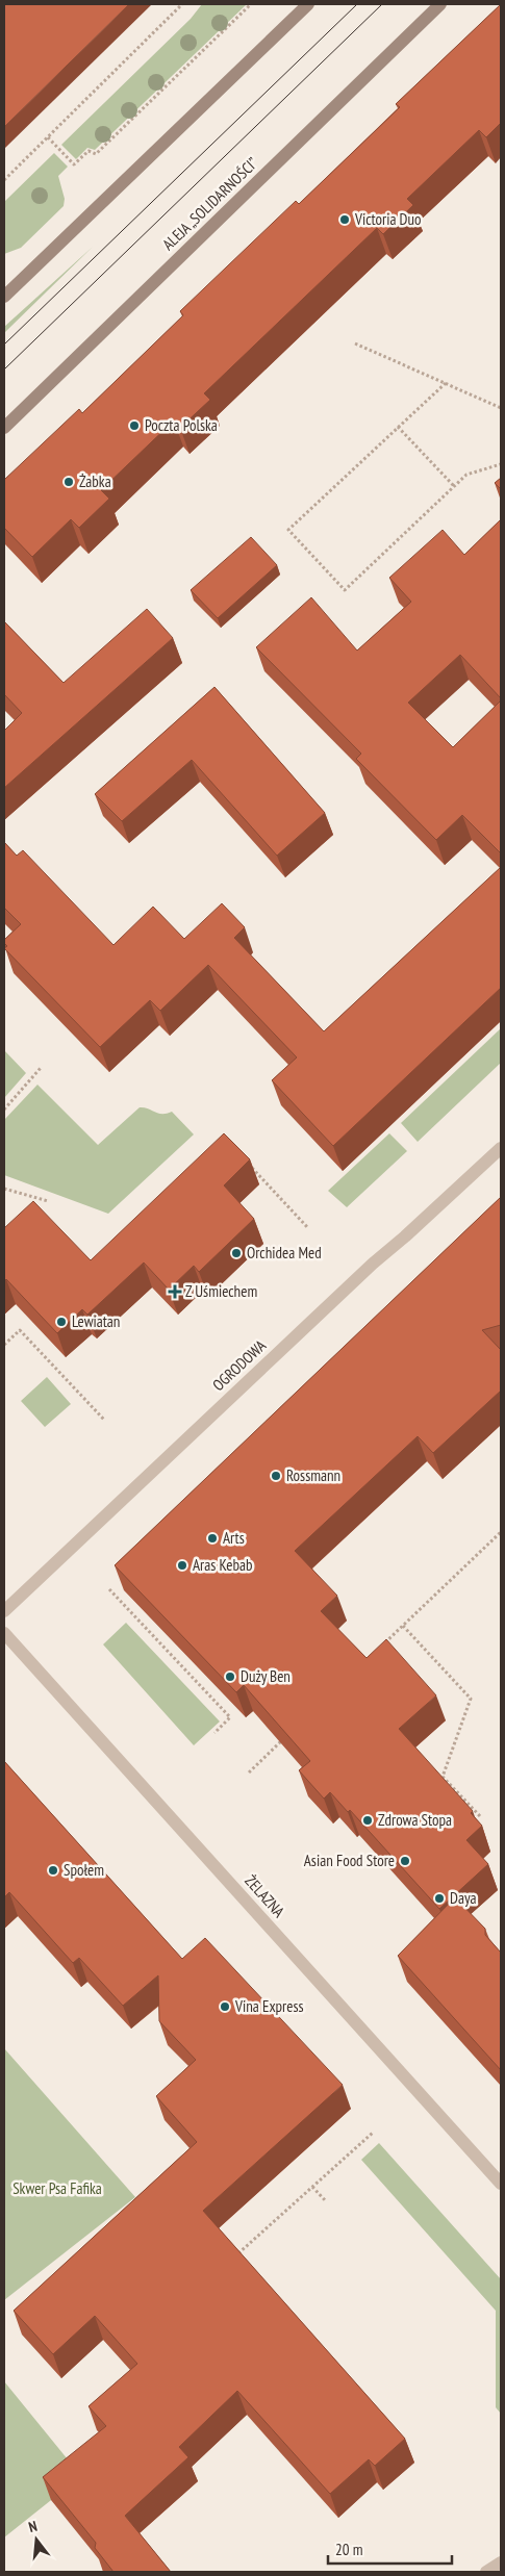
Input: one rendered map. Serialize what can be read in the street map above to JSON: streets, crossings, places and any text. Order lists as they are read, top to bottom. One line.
{"streets":{"main road":["ALEJA „SOLIDARNOŚCI”"],"street":["OGRODOWA","ŻELAZNA"]},"parks":["Skwer Psa Fafika"],"places":{"other":["Victoria Duo","Poczta Polska","Żabka","Orchidea Med","Lewiatan","Rossmann","Arts","Aras Kebab","Duży Ben","Zdrowa Stopa","Asian Food Store","Społem","Daya","Vina Express"],"health":["Z Uśmiechem"]},"scale_bar":"20 m","north":"top"}
